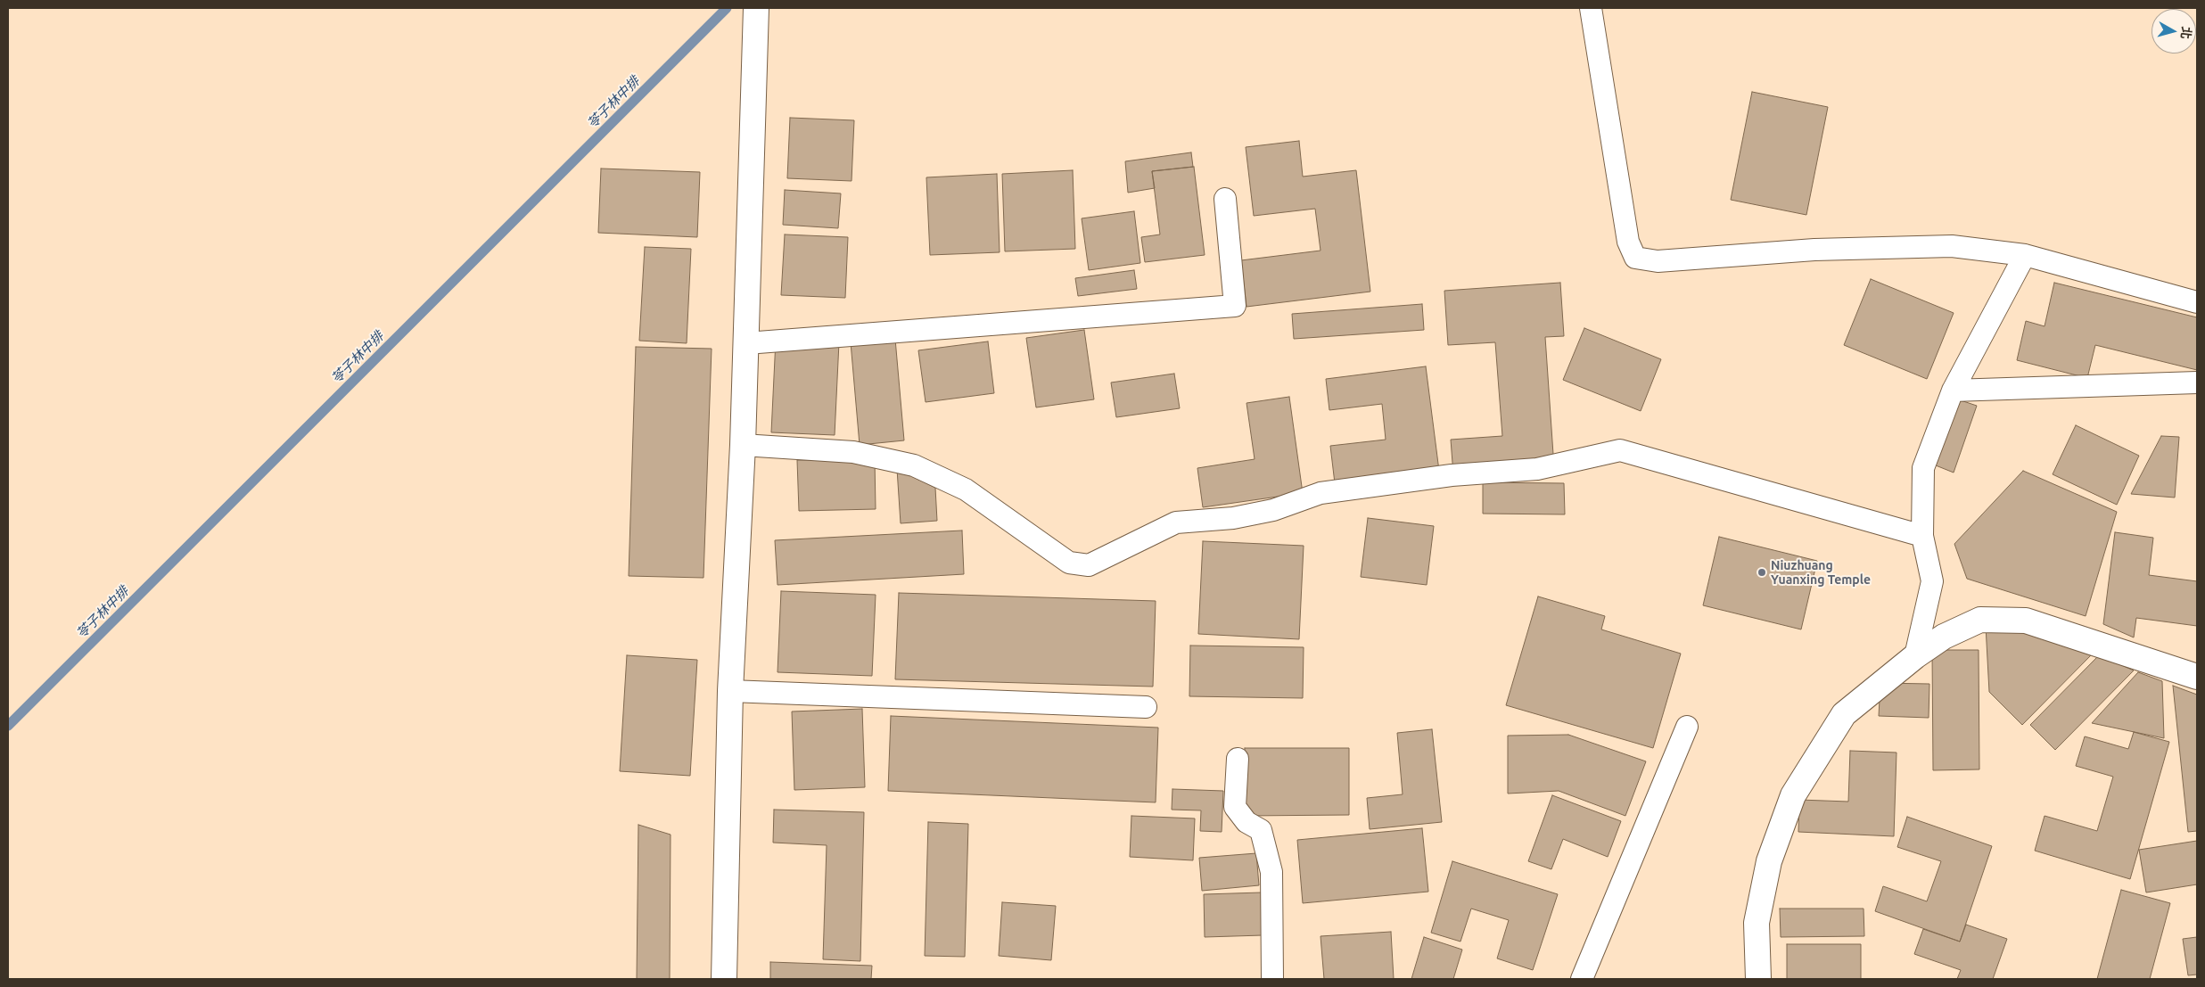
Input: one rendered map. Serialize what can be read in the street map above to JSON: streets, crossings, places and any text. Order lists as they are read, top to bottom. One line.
{"water":["苓子林中排"],"places":["Niuzhuang Yuanxing Temple"],"north":"right"}
